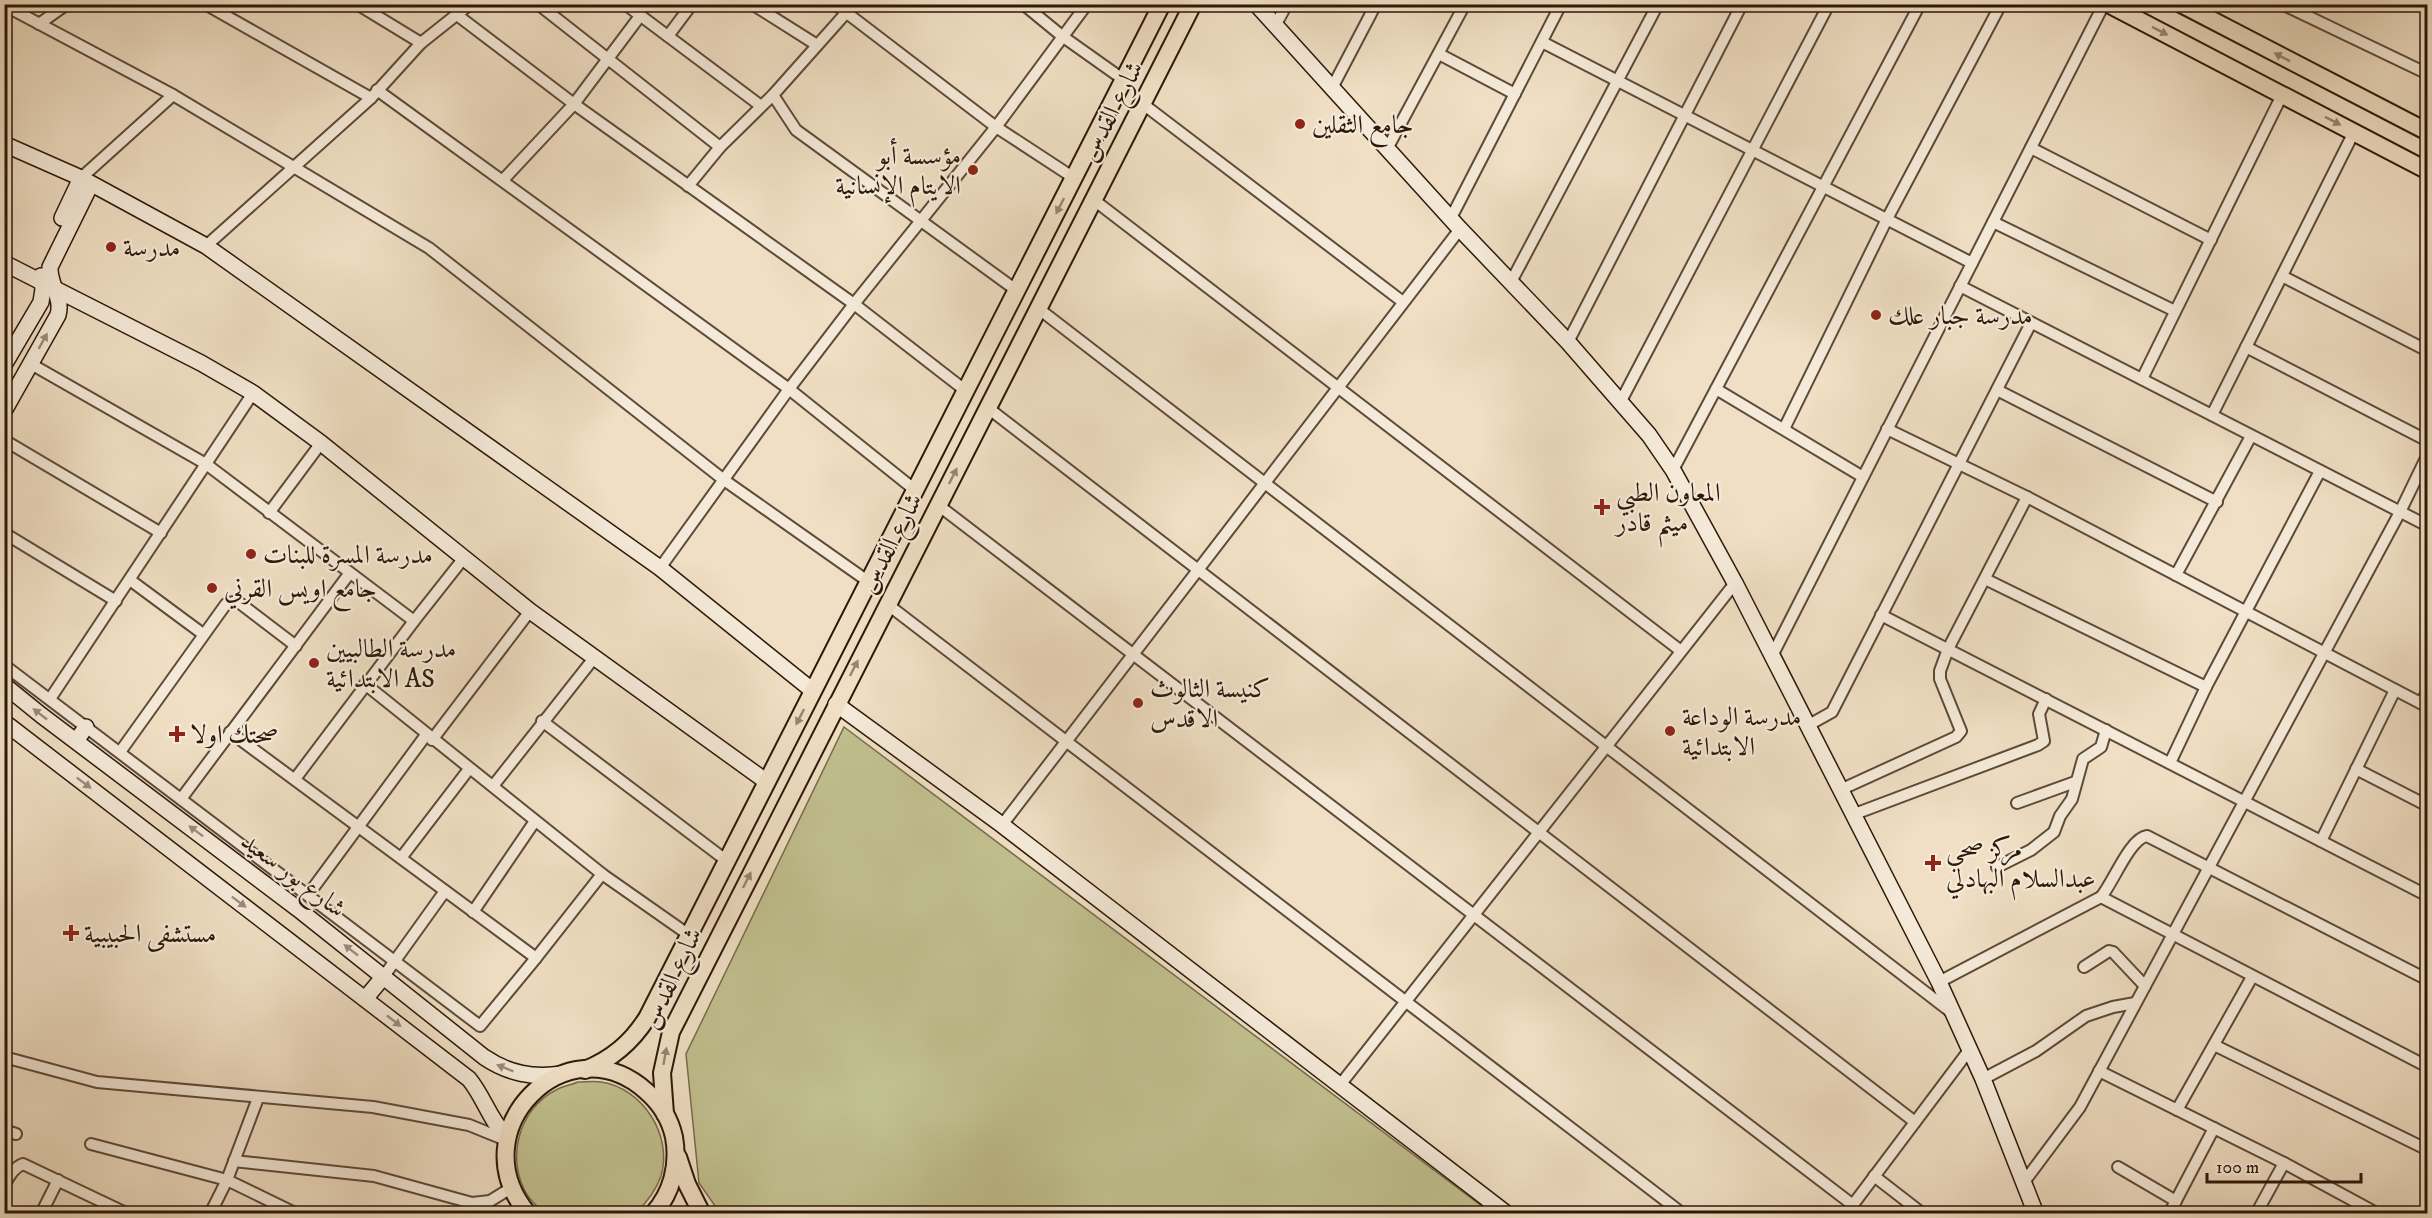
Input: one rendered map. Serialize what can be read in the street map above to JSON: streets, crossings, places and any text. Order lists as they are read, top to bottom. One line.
{"streets":{"main road":["شارع القدس"],"street":["شارع بور سعيد"]},"places":{"other":["جامع الثقلين","مؤسسة أبو الايتام الإنسانية","مدرسة","مدرسة جبار علك","مدرسة المسرة للبنات","جامع اويس القرني","مدرسة الطالبيين الابتدائية AS","كنيسة الثالوث الاقدس","مدرسة الوداعة الابتدائية"],"health":["المعاون الطبي ميثم قادر","صحتك اولا","مركز صحي عبدالسلام البهادلي","مستشفى الحبيبية"]},"scale_bar":"100 m"}
